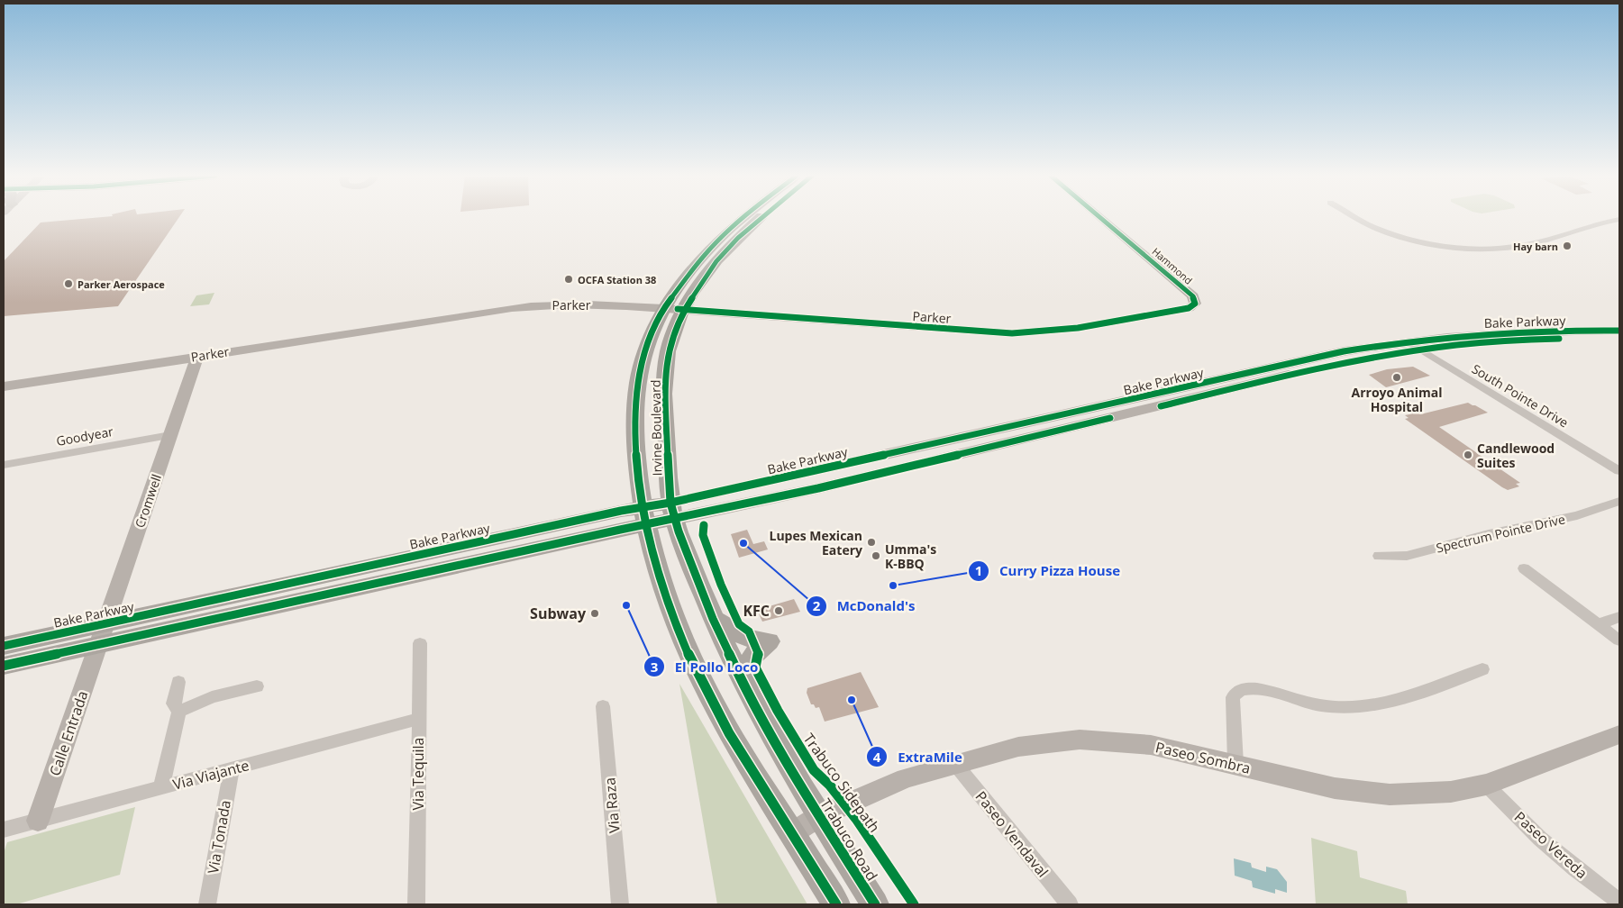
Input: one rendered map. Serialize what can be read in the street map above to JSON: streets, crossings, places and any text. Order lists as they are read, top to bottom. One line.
{"streets":{"main road":["Bake Parkway","Irvine Boulevard","Trabuco Road"],"street":["Hammond","Parker","South Pointe Drive","Goodyear","Cromwell","Spectrum Pointe Drive","Calle Entrada","Paseo Sombra","Via Tequila","Via Viajante","Via Raza","Paseo Vendaval","Via Tonada","Paseo Vereda"],"cycle path":["Trabuco Sidepath"]},"crossings":[["Hammond","Parker"],["Parker","Irvine Boulevard"],["Parker","Cromwell"],["Bake Parkway","South Pointe Drive"],["Bake Parkway","Irvine Boulevard"],["Bake Parkway","Cromwell"],["Bake Parkway","Calle Entrada"],["Bake Parkway","Trabuco Road"],["Irvine Boulevard","Trabuco Road"],["Goodyear","Cromwell"],["Cromwell","Calle Entrada"],["Calle Entrada","Via Viajante"],["Paseo Sombra","Paseo Vendaval"],["Paseo Sombra","Trabuco Road"],["Paseo Sombra","Paseo Vereda"],["Via Tequila","Via Viajante"],["Via Viajante","Via Tonada"]],"places":["Hay barn","OCFA Station 38","Parker Aerospace","Arroyo Animal Hospital","Candlewood Suites","Lupes Mexican Eatery","McDonald's","Umma's K-BBQ","Curry Pizza House","El Pollo Loco","KFC","Subway","ExtraMile"]}
